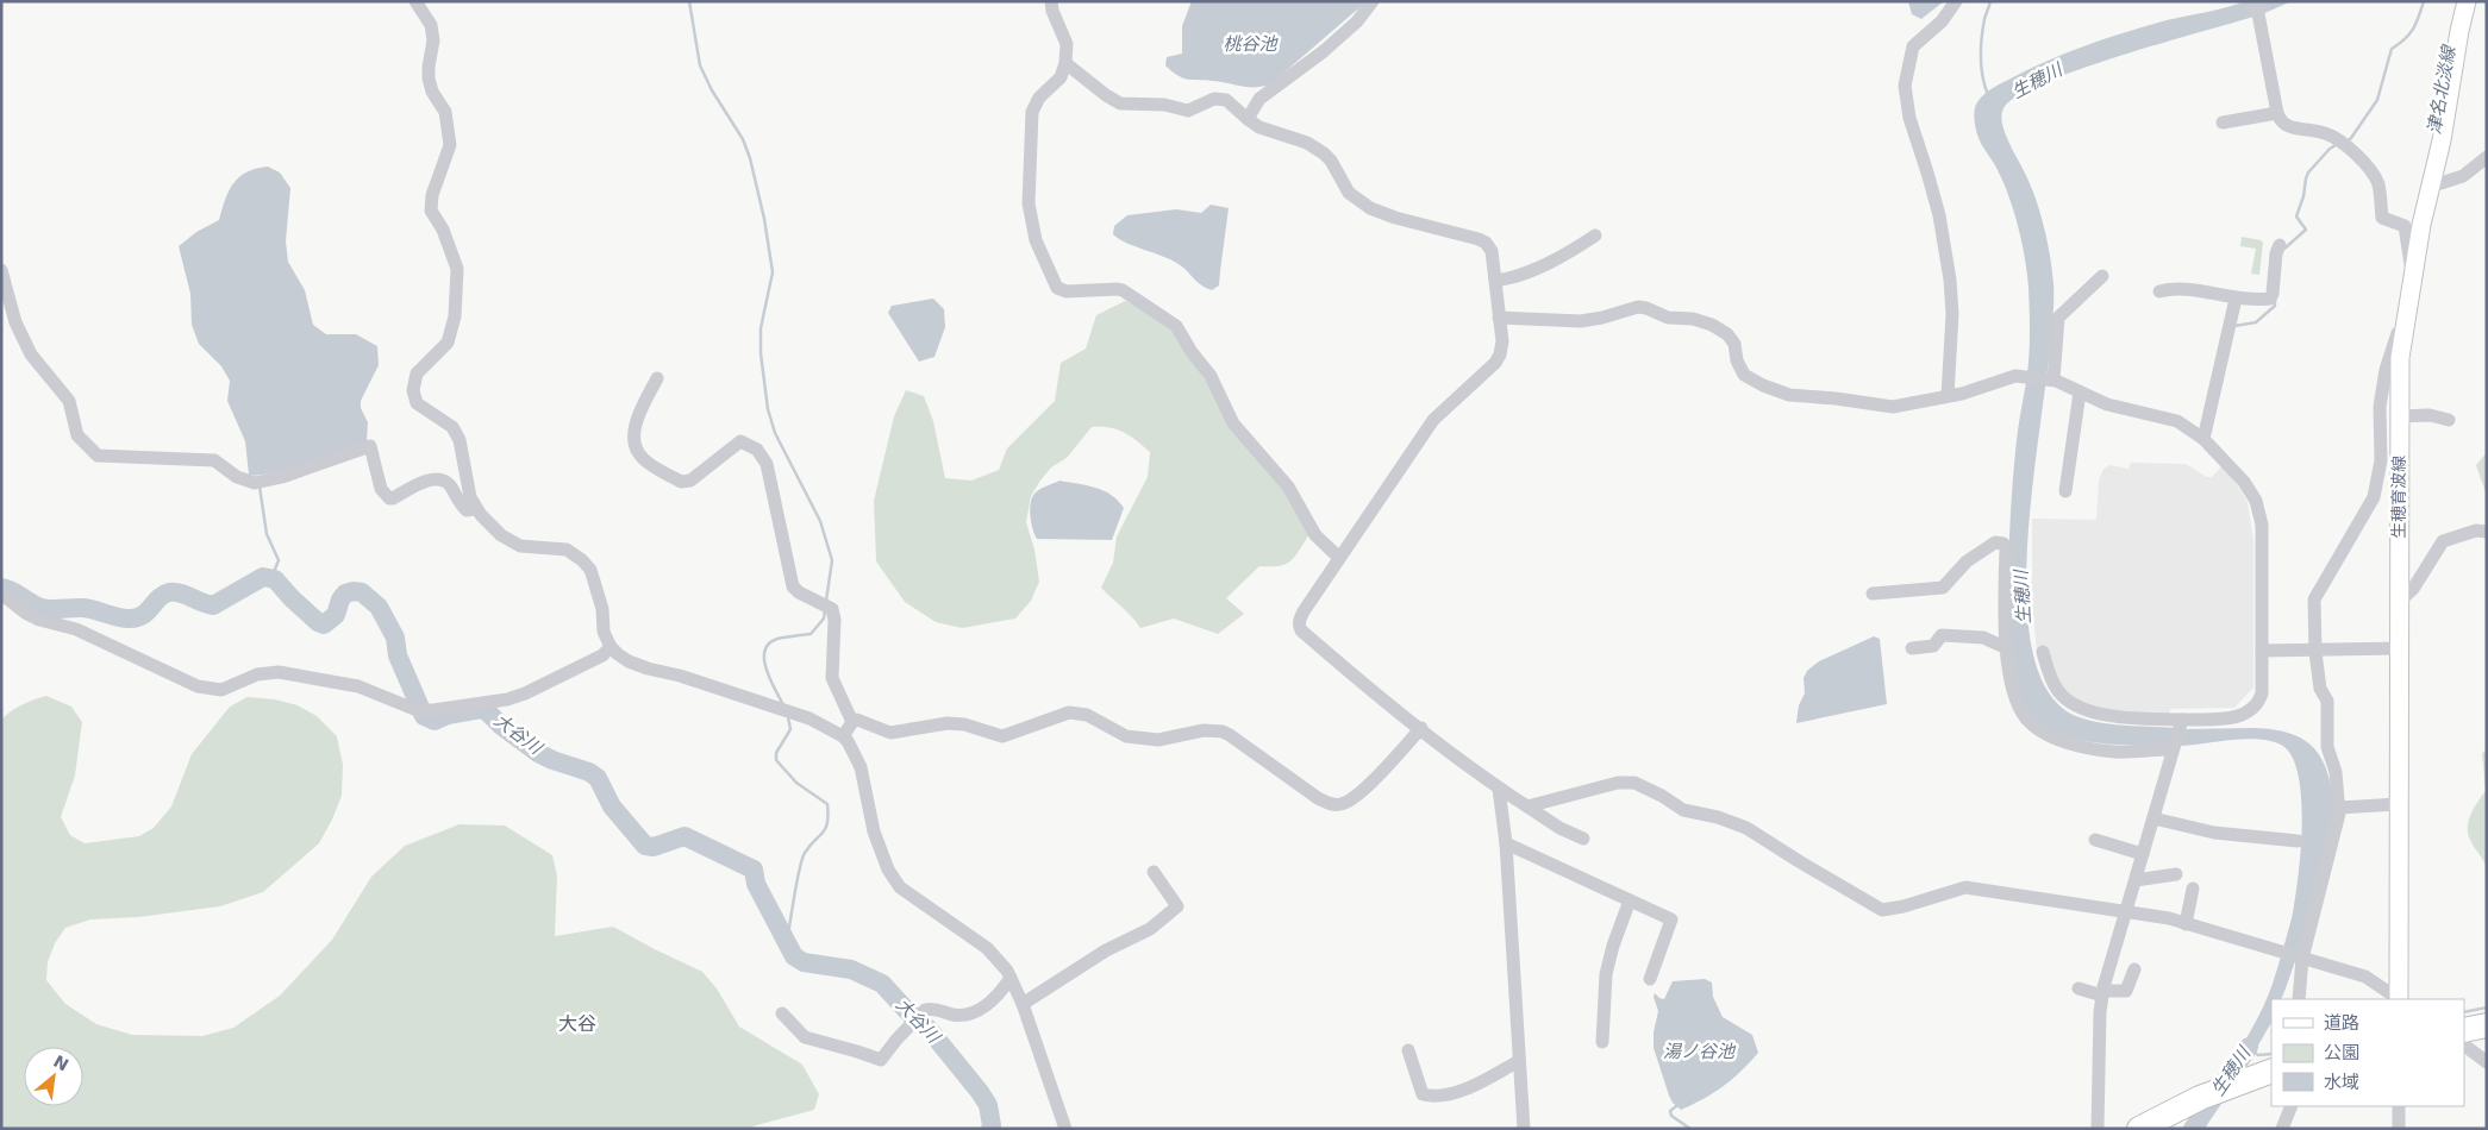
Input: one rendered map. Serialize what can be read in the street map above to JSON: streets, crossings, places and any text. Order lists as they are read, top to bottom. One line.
{"streets":{"main road":["生穂育波線"]},"districts":["大谷"],"water":["桃谷池","生穂川","津名北淡線","大谷川","湯ノ谷池"],"legend":["道路","公園","水域"],"north":"top right"}
